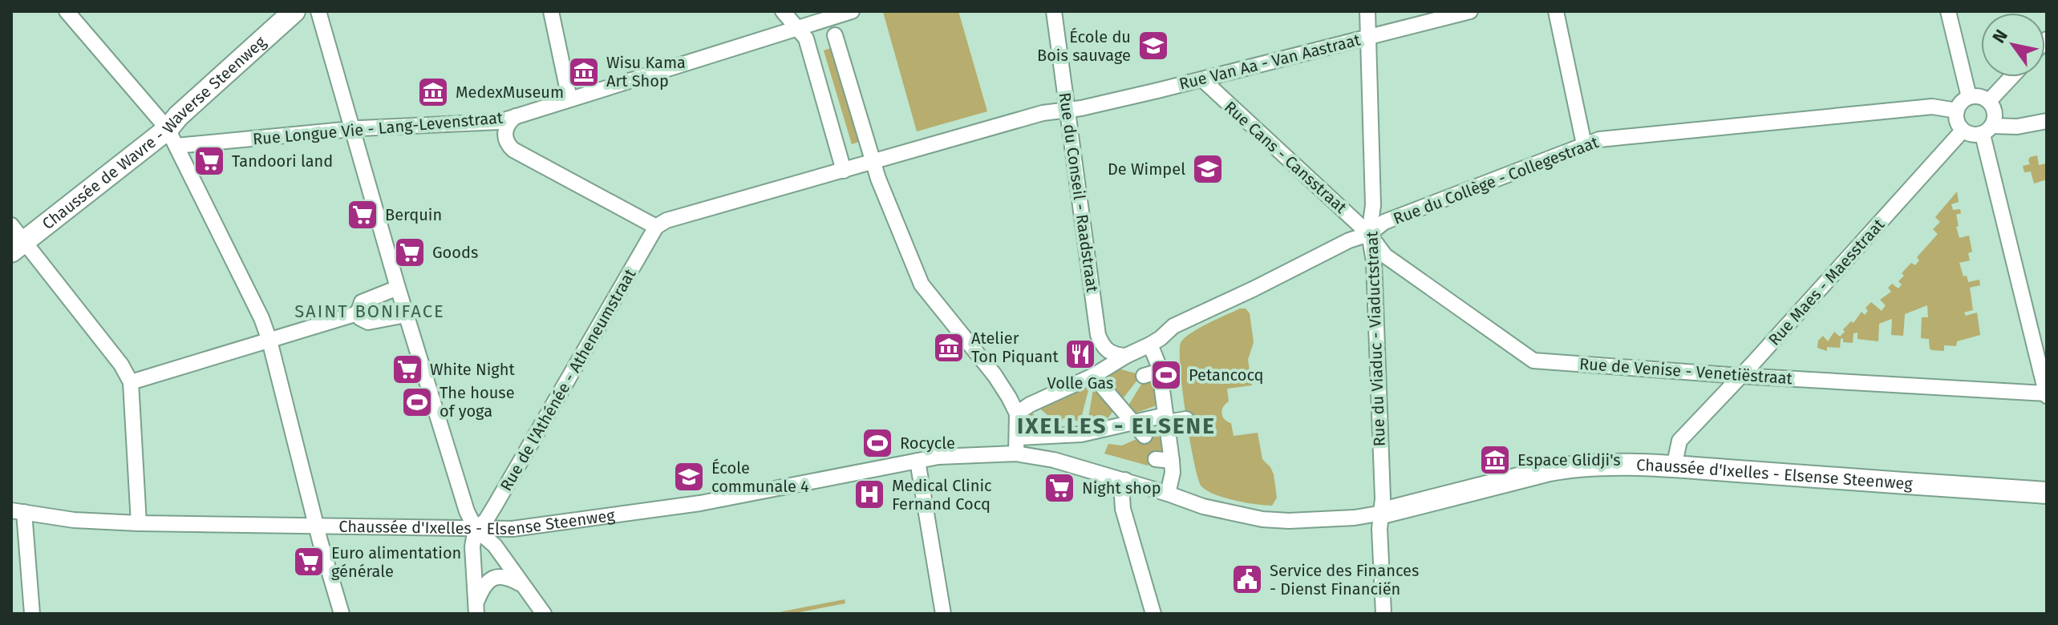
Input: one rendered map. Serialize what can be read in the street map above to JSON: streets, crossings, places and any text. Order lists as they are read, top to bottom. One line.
{"streets":{"street":["Rue Van Aa - Van Aastraat","Rue Longue Vie - Lang-Levenstraat","Chaussée de Wavre - Waverse Steenweg","Rue Cans - Cansstraat","Rue du Collège - Collegestraat","Rue du Conseil - Raadstraat","Rue Maes - Maesstraat","Rue du Viaduc - Viaductstraat","Rue de Venise - Venetiëstraat","Rue de l'Athénée - Atheneumstraat","Chaussée d'Ixelles - Elsense Steenweg"]},"crossings":[["Rue Van Aa - Van Aastraat","Rue Cans - Cansstraat"],["Rue Van Aa - Van Aastraat","Rue du Conseil - Raadstraat"],["Rue Van Aa - Van Aastraat","Rue du Viaduc - Viaductstraat"],["Rue Van Aa - Van Aastraat","Rue de l'Athénée - Atheneumstraat"],["Rue Longue Vie - Lang-Levenstraat","Chaussée de Wavre - Waverse Steenweg"],["Rue Cans - Cansstraat","Rue du Collège - Collegestraat"],["Rue Cans - Cansstraat","Rue du Viaduc - Viaductstraat"],["Rue Cans - Cansstraat","Rue de Venise - Venetiëstraat"],["Rue du Collège - Collegestraat","Rue du Conseil - Raadstraat"],["Rue du Collège - Collegestraat","Rue Maes - Maesstraat"],["Rue du Collège - Collegestraat","Rue du Viaduc - Viaductstraat"],["Rue du Collège - Collegestraat","Rue de Venise - Venetiëstraat"],["Rue Maes - Maesstraat","Rue de Venise - Venetiëstraat"],["Rue Maes - Maesstraat","Chaussée d'Ixelles - Elsense Steenweg"],["Rue du Viaduc - Viaductstraat","Rue de Venise - Venetiëstraat"],["Rue du Viaduc - Viaductstraat","Chaussée d'Ixelles - Elsense Steenweg"],["Rue de l'Athénée - Atheneumstraat","Chaussée d'Ixelles - Elsense Steenweg"]],"districts":["SAINT BONIFACE","IXELLES - ELSENE"],"places":{"school or university":["École du Bois sauvage","De Wimpel","École communale 4"],"museum":["Wisu Kama Art Shop","MedexMuseum","Atelier Ton Piquant","Espace Glidji's"],"supermarket":["Tandoori land","Berquin","Goods","White Night","Night shop","Euro alimentation générale"],"restaurant":["Volle Gas"],"sports":["Petancocq","The house of yoga","Rocycle"],"hospital":["Medical Clinic Fernand Cocq"],"public building":["Service des Finances - Dienst Financiën"]},"north":"top left"}
